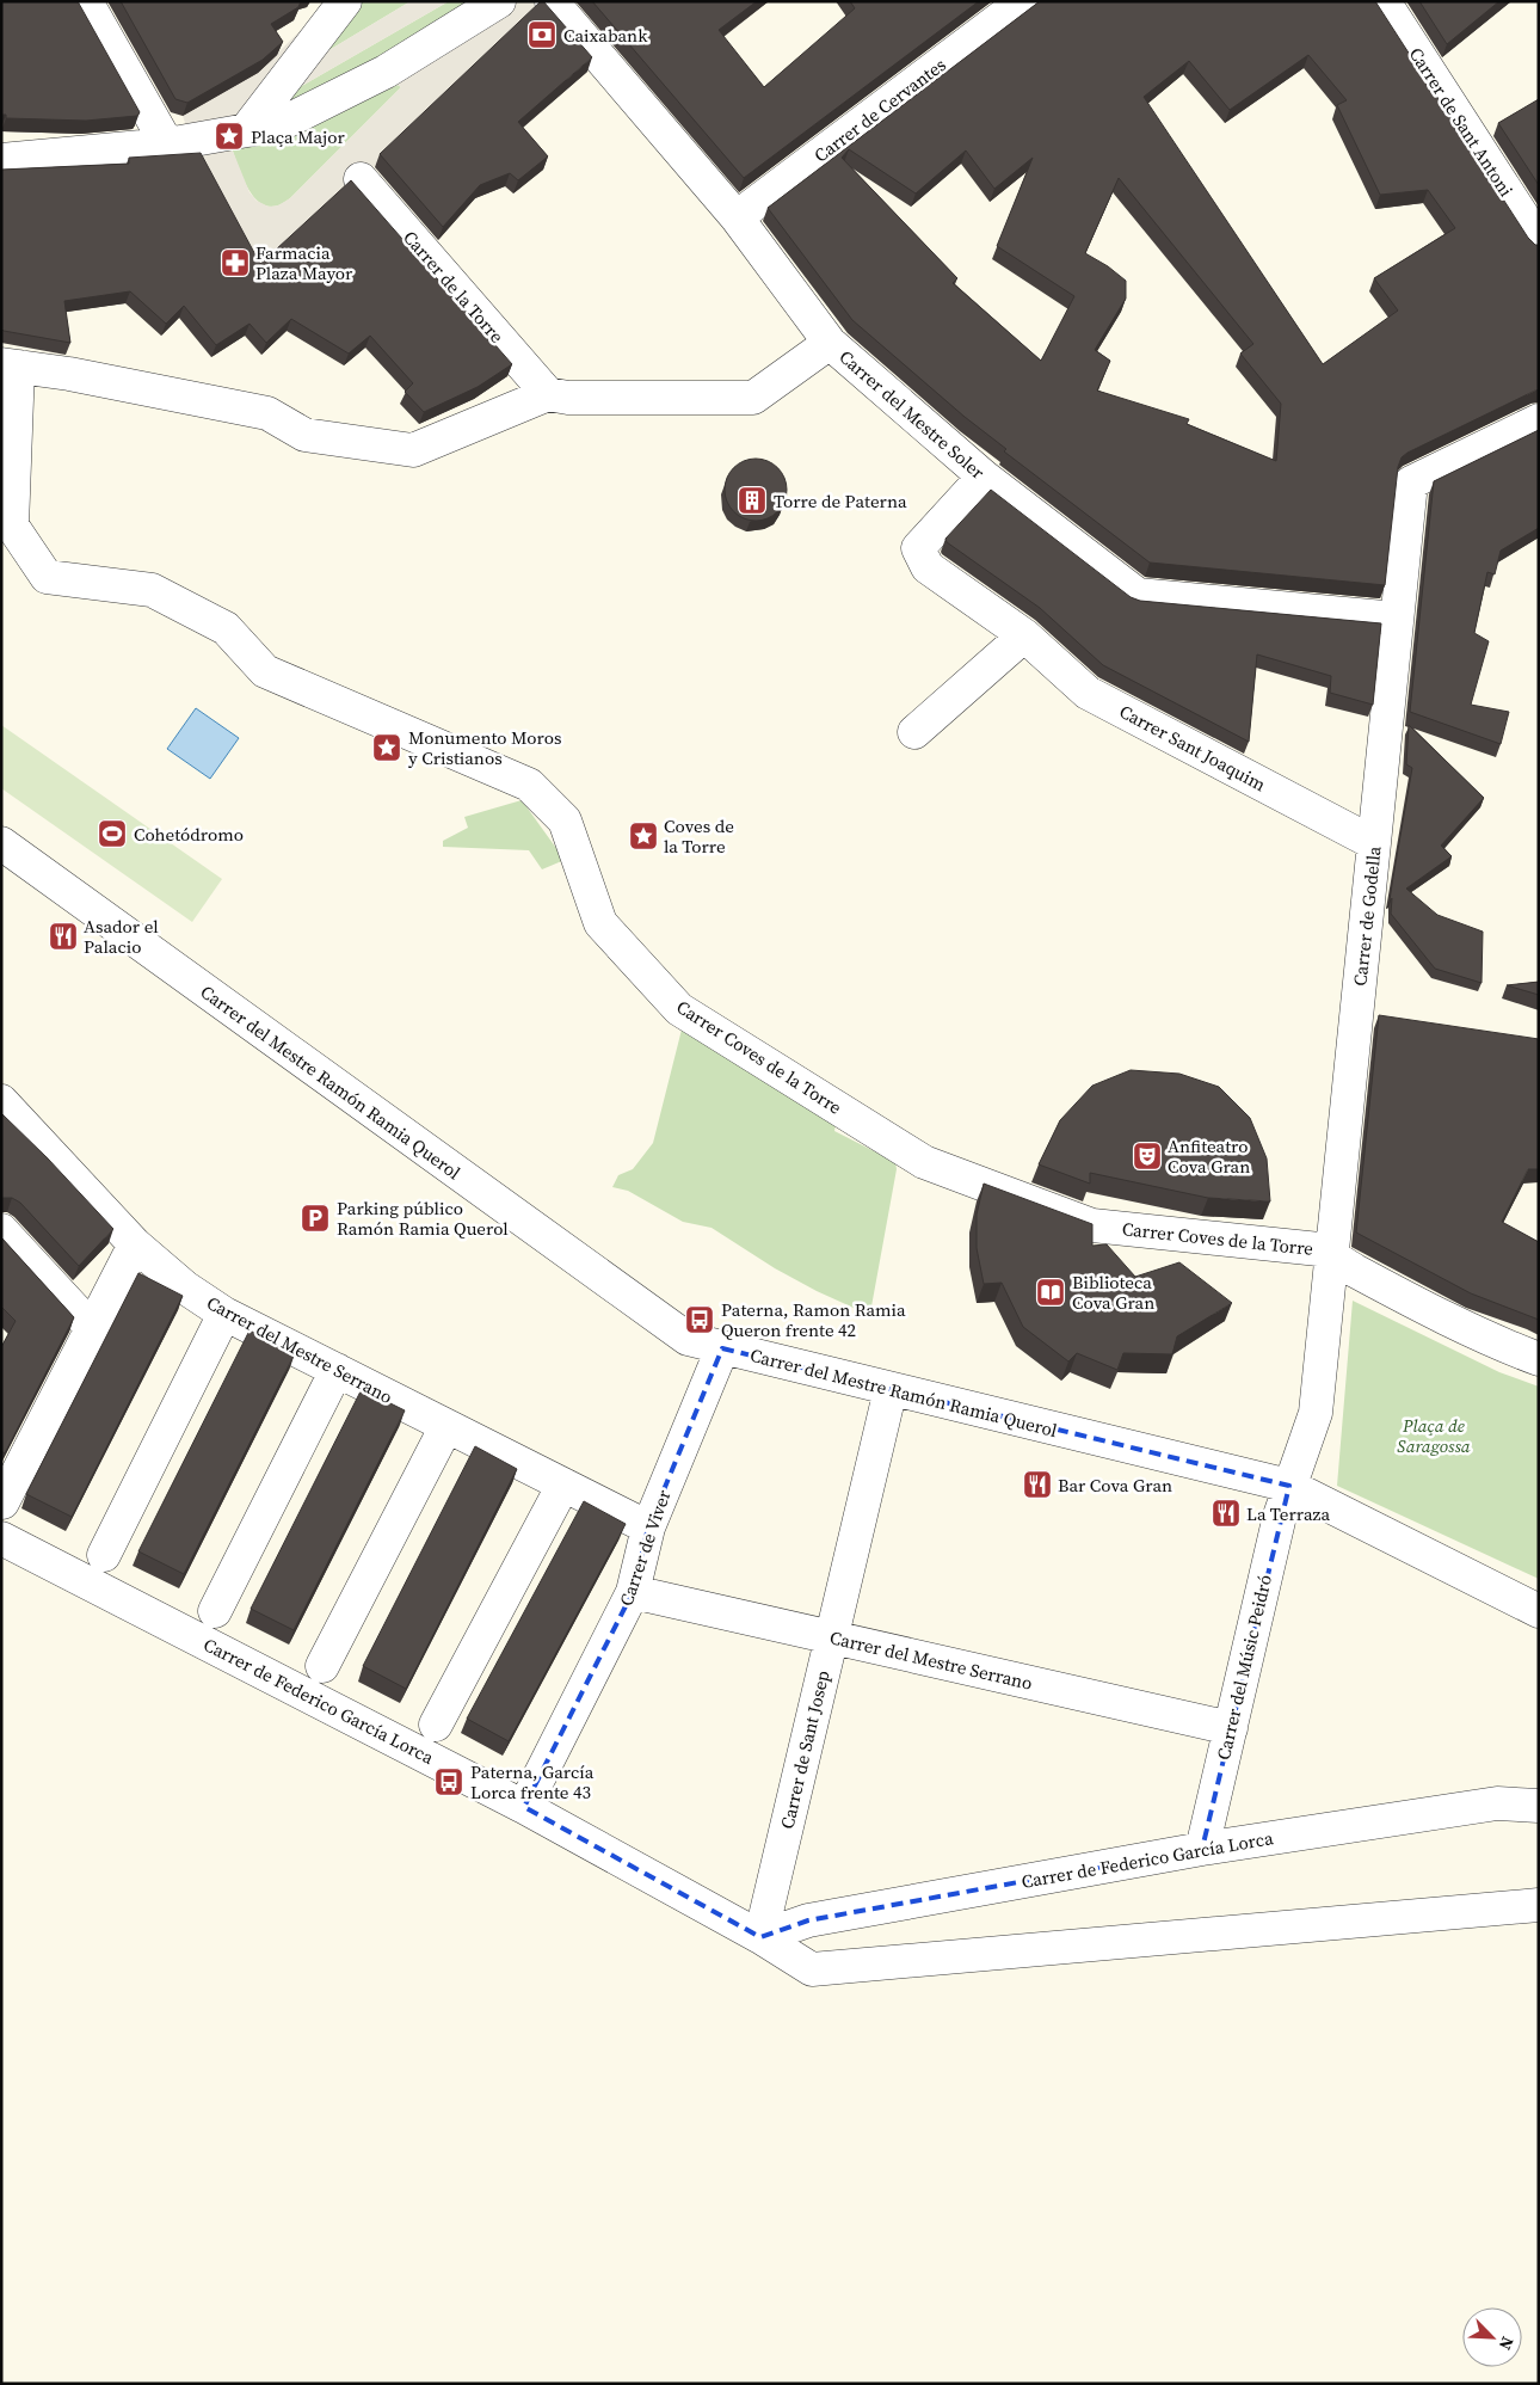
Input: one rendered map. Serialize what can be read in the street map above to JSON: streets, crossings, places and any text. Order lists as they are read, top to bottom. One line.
{"streets":{"street":["Carrer de Cervantes","Carrer de Sant Antoni","Carrer de la Torre","Carrer del Mestre Soler","Carrer Sant Joaquim","Carrer de Godella","Carrer Coves de la Torre","Carrer del Mestre Ramón Ramia Querol","Carrer del Mestre Serrano","Carrer de Viver","Carrer del Músic Peidró","Carrer de Federico García Lorca","Carrer de Sant Josep"]},"crossings":[["Carrer de Cervantes","Carrer del Mestre Soler"],["Carrer del Mestre Soler","Carrer Sant Joaquim"],["Carrer del Mestre Soler","Carrer de Godella"],["Carrer Sant Joaquim","Carrer de Godella"],["Carrer de Godella","Carrer Coves de la Torre"],["Carrer de Godella","Carrer del Mestre Ramón Ramia Querol"],["Carrer de Godella","Carrer del Músic Peidró"],["Carrer del Mestre Ramón Ramia Querol","Carrer de Viver"],["Carrer del Mestre Ramón Ramia Querol","Carrer del Músic Peidró"],["Carrer del Mestre Ramón Ramia Querol","Carrer de Sant Josep"],["Carrer del Mestre Serrano","Carrer de Viver"],["Carrer del Mestre Serrano","Carrer del Músic Peidró"],["Carrer del Mestre Serrano","Carrer de Sant Josep"],["Carrer de Viver","Carrer de Federico García Lorca"],["Carrer del Músic Peidró","Carrer de Federico García Lorca"],["Carrer de Federico García Lorca","Carrer de Sant Josep"]],"parks":["Plaça de Saragossa"],"places":{"bank":["Caixabank"],"place":["Plaça Major","Monumento Moros y Cristianos","Coves de la Torre"],"pharmacy":["Farmacia Plaza Mayor"],"building":["Torre de Paterna"],"sports":["Cohetódromo"],"restaurant":["Asador el Palacio","Bar Cova Gran","La Terraza"],"theatre":["Anfiteatro Cova Gran"],"parking":["Parking público Ramón Ramia Querol"],"library":["Biblioteca Cova Gran"],"bus stop":["Paterna, Ramon Ramia Queron frente 42","Paterna, García Lorca frente 43"]},"north":"bottom right"}
